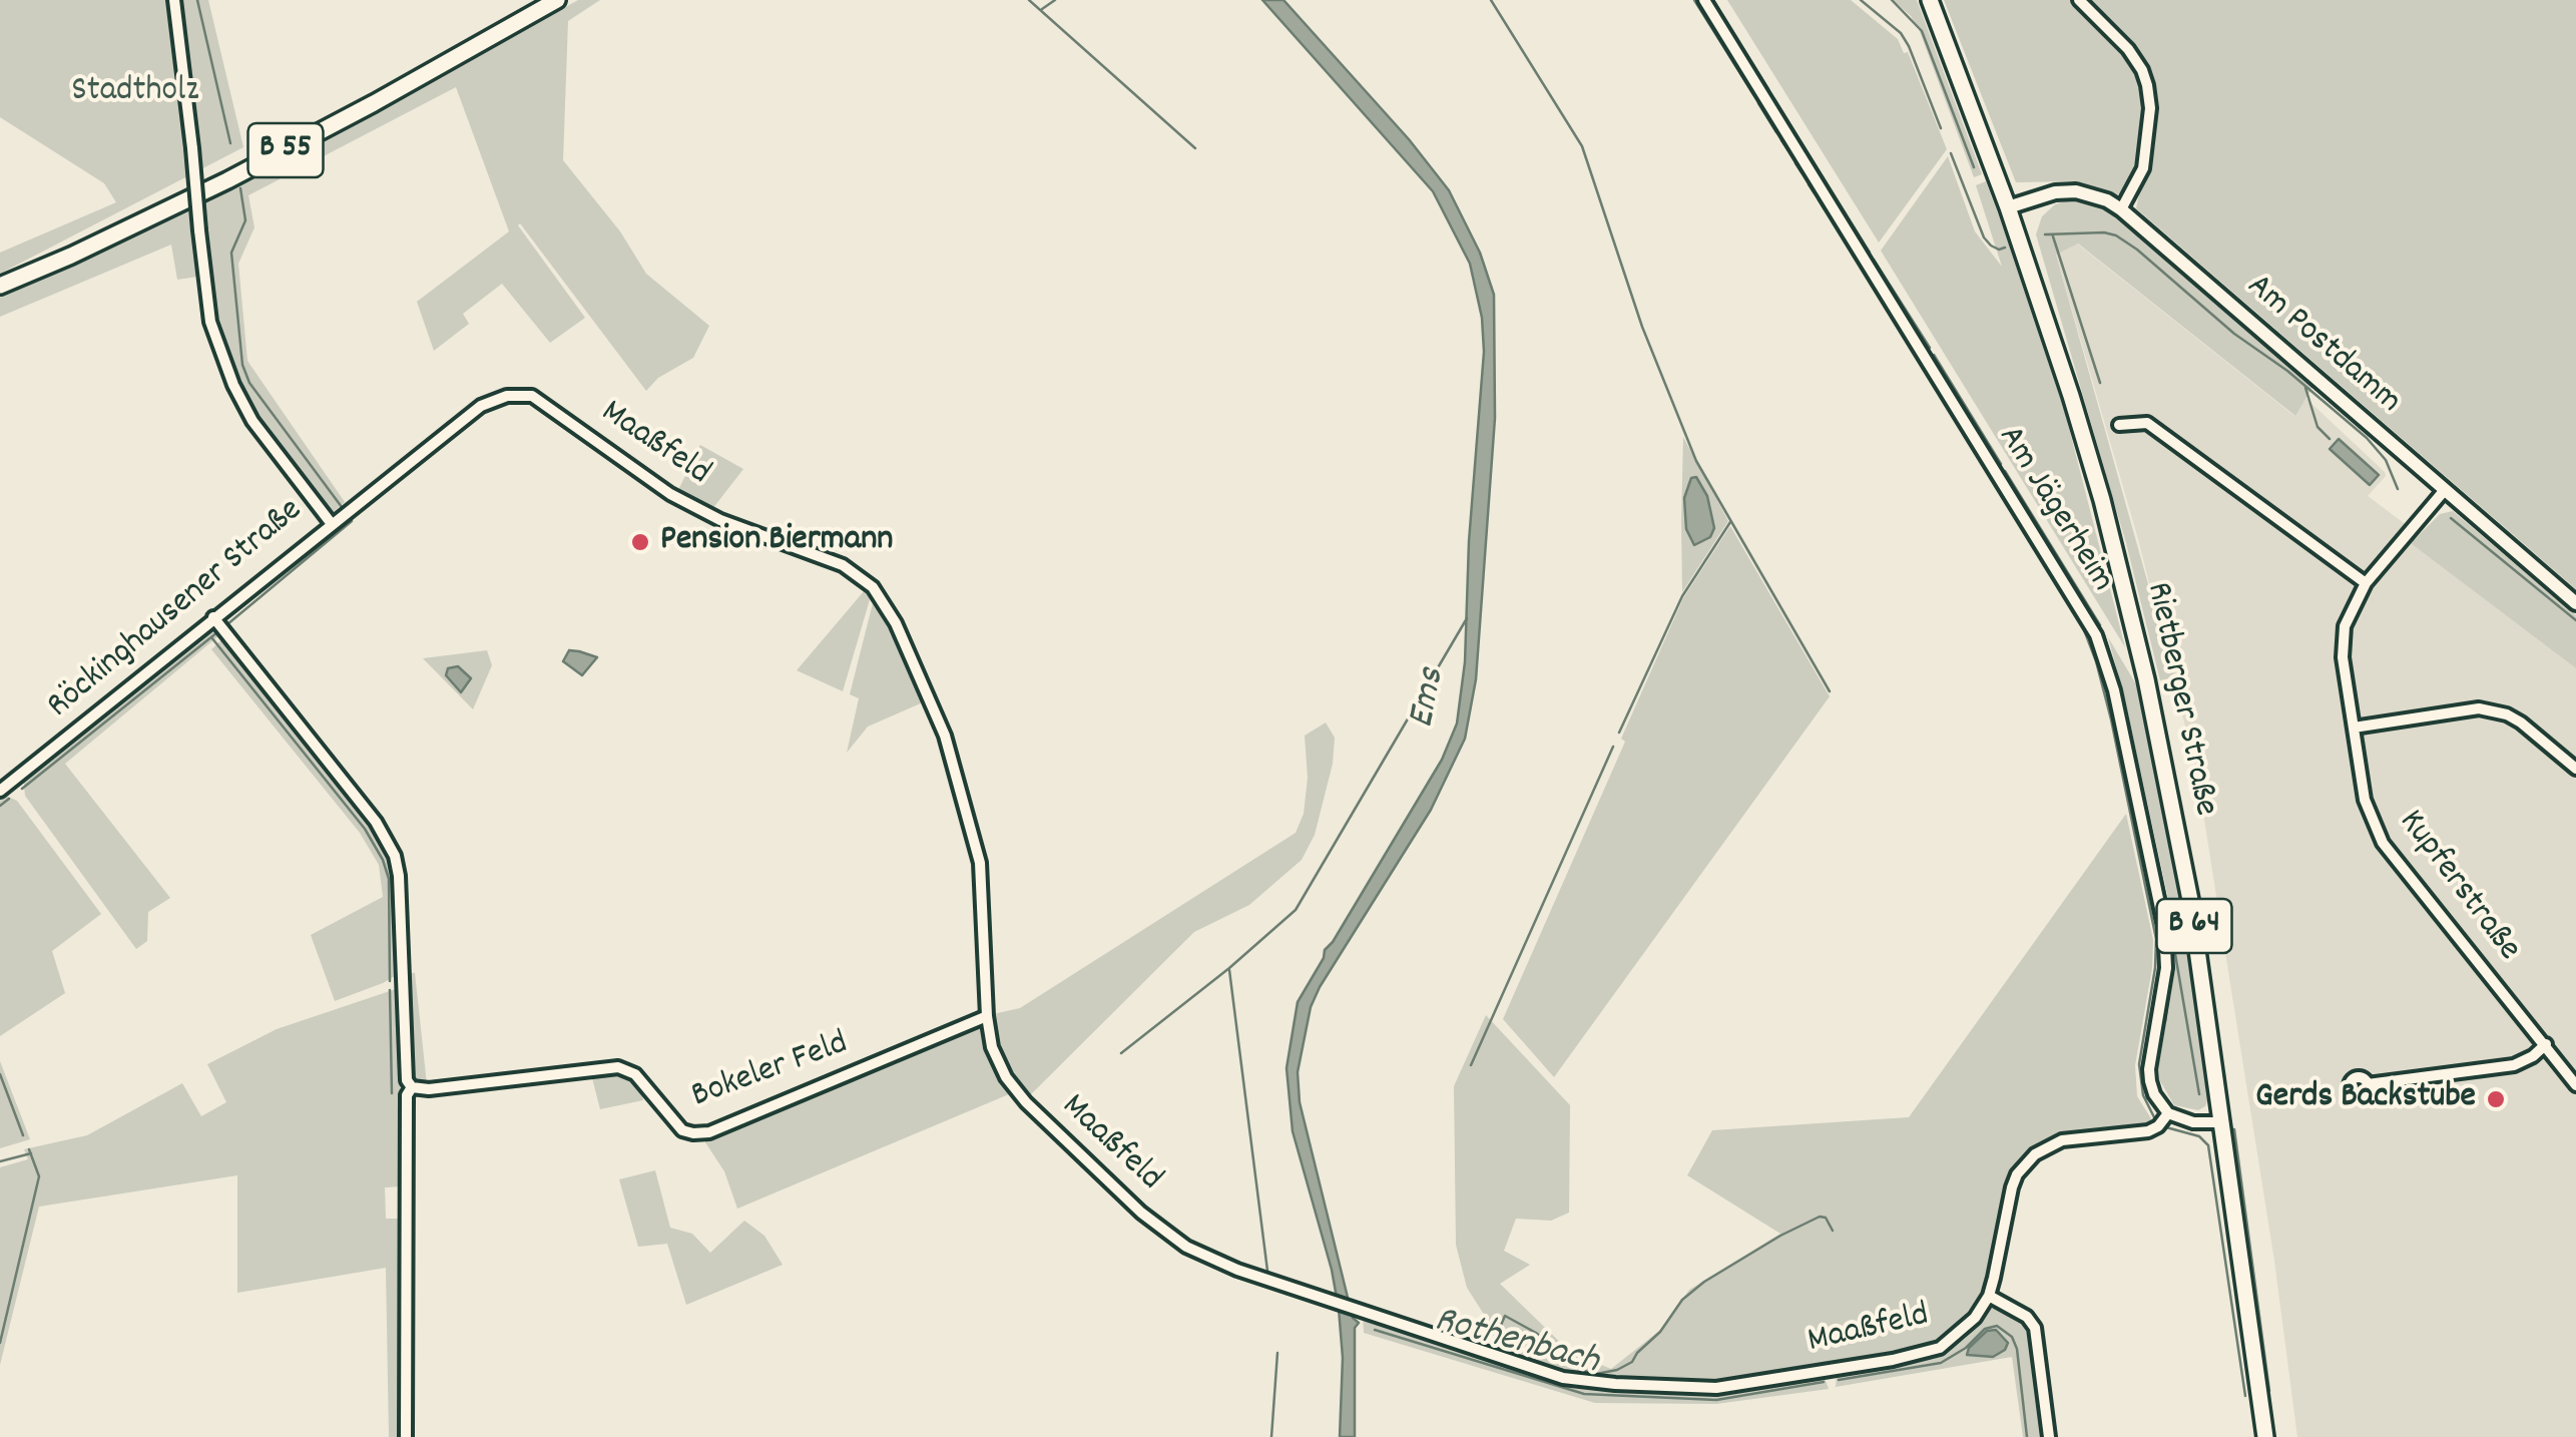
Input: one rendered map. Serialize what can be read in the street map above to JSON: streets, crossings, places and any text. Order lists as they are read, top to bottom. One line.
{"streets":{"main road":["B 55","Rietberger Straße","B 64"],"street":["Am Postdamm","Maaßfeld","Am Jägerheim","Röckinghausener Straße","Kupferstraße","Bokeler Feld"]},"crossings":[["Am Postdamm","Rietberger Straße"],["Am Postdamm","Kupferstraße"],["Maaßfeld","Am Jägerheim"],["Maaßfeld","Röckinghausener Straße"],["Maaßfeld","Bokeler Feld"]],"water":["Ems","Rothenbach"],"parks":["Stadtholz"],"places":["Pension Biermann","Gerds Backstube"]}
